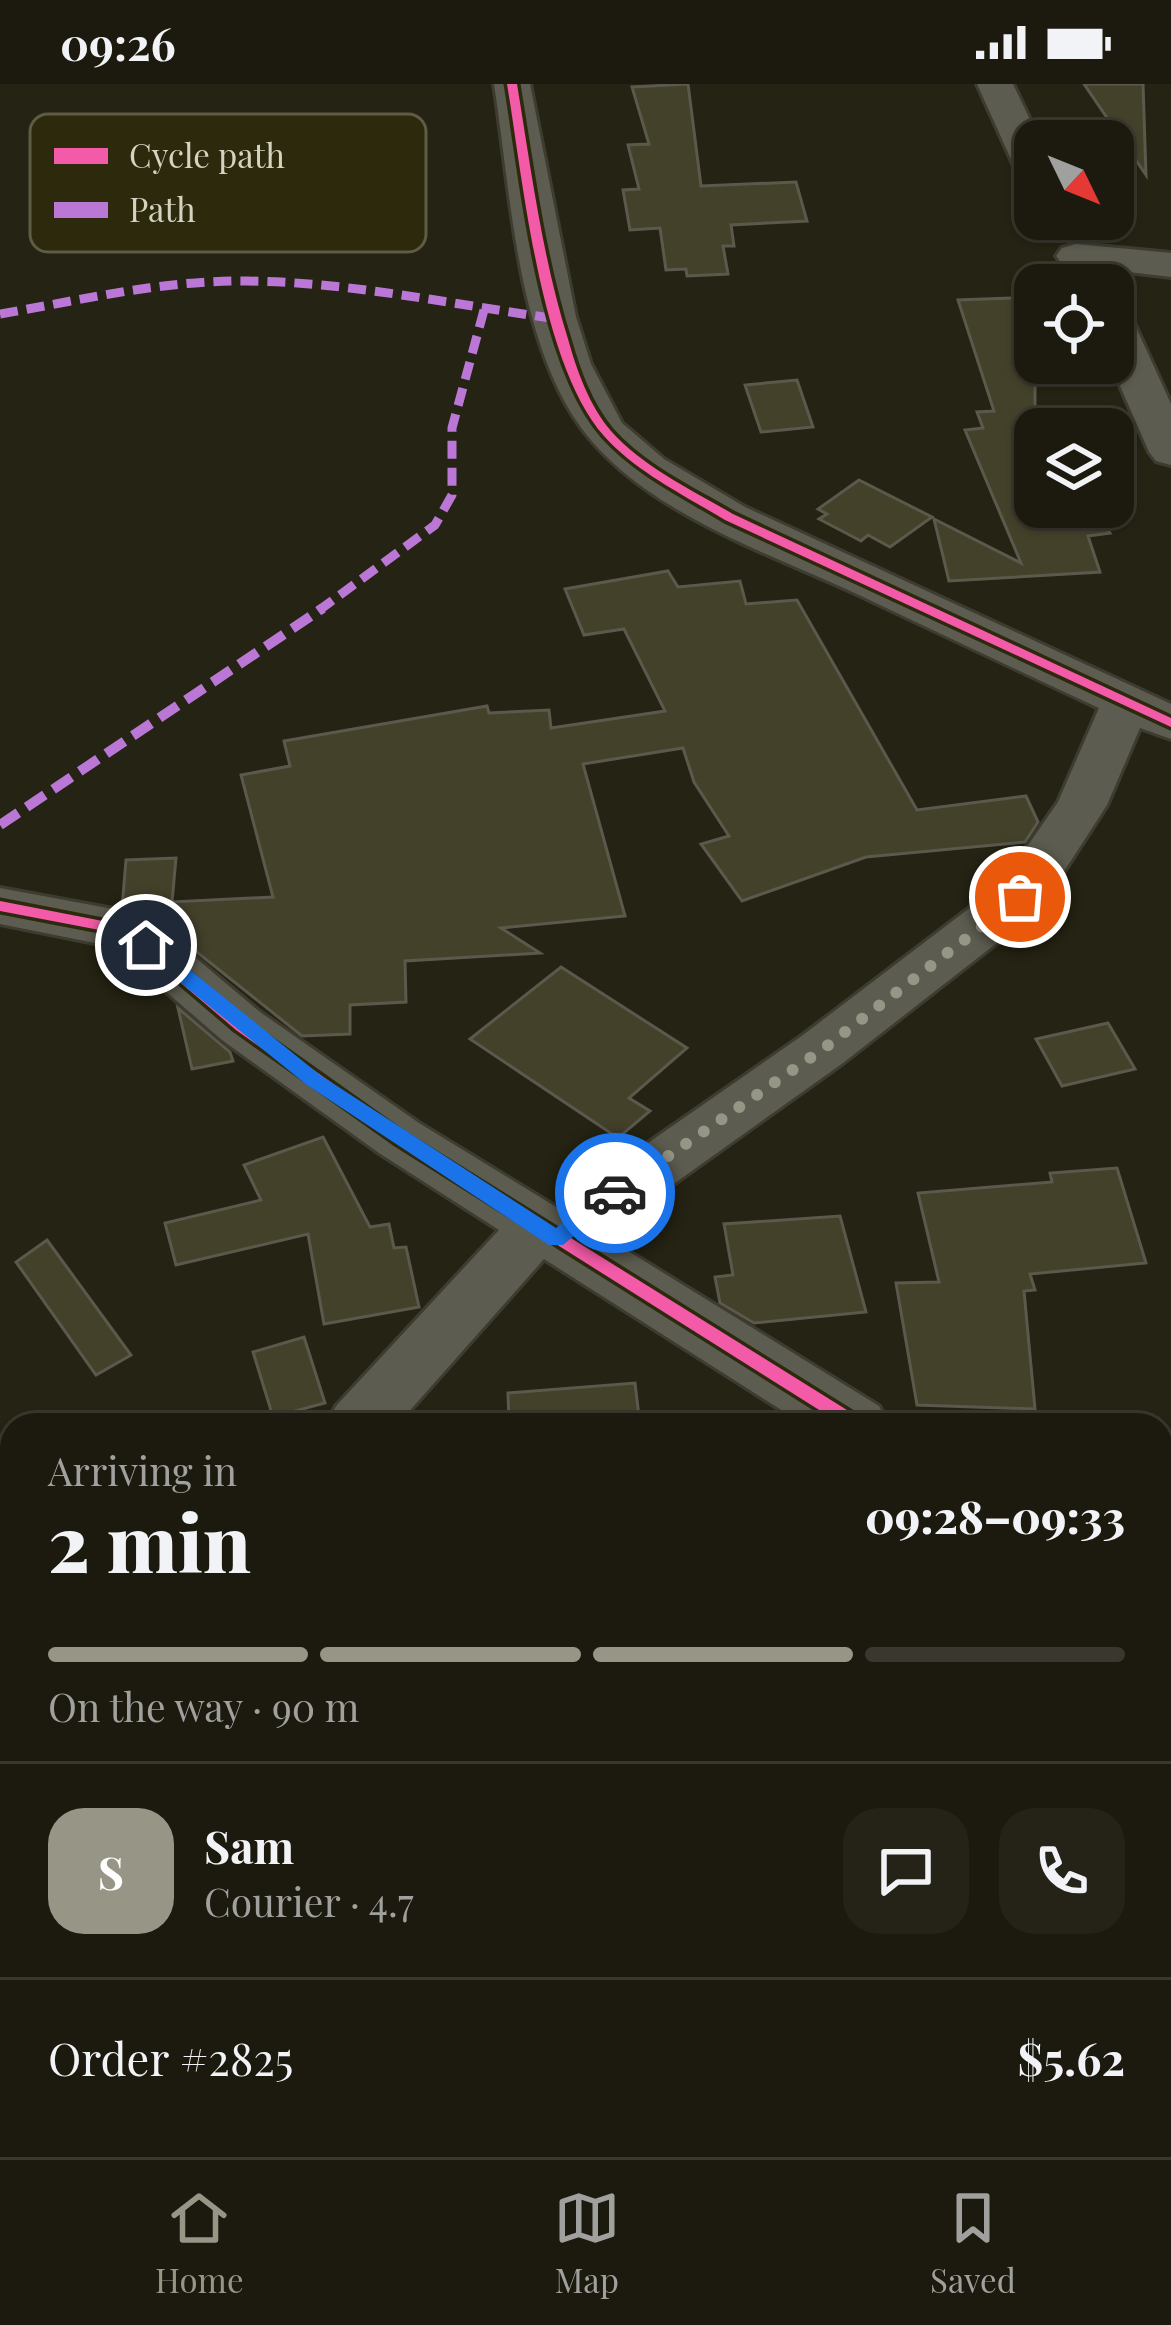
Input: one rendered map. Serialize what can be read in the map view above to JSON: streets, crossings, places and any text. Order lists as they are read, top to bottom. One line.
{"legend":["Cycle path","Path"],"north":"bottom right","page":{"status":"09:26","heading":["2 min","Arriving in","09:28–09:33"],"panel":["Sam","Courier · 4.7","Order #2825","$5.62"],"bar":"On the way · 90 m","round":"S","tabs":["Home","Map","Saved"]}}
